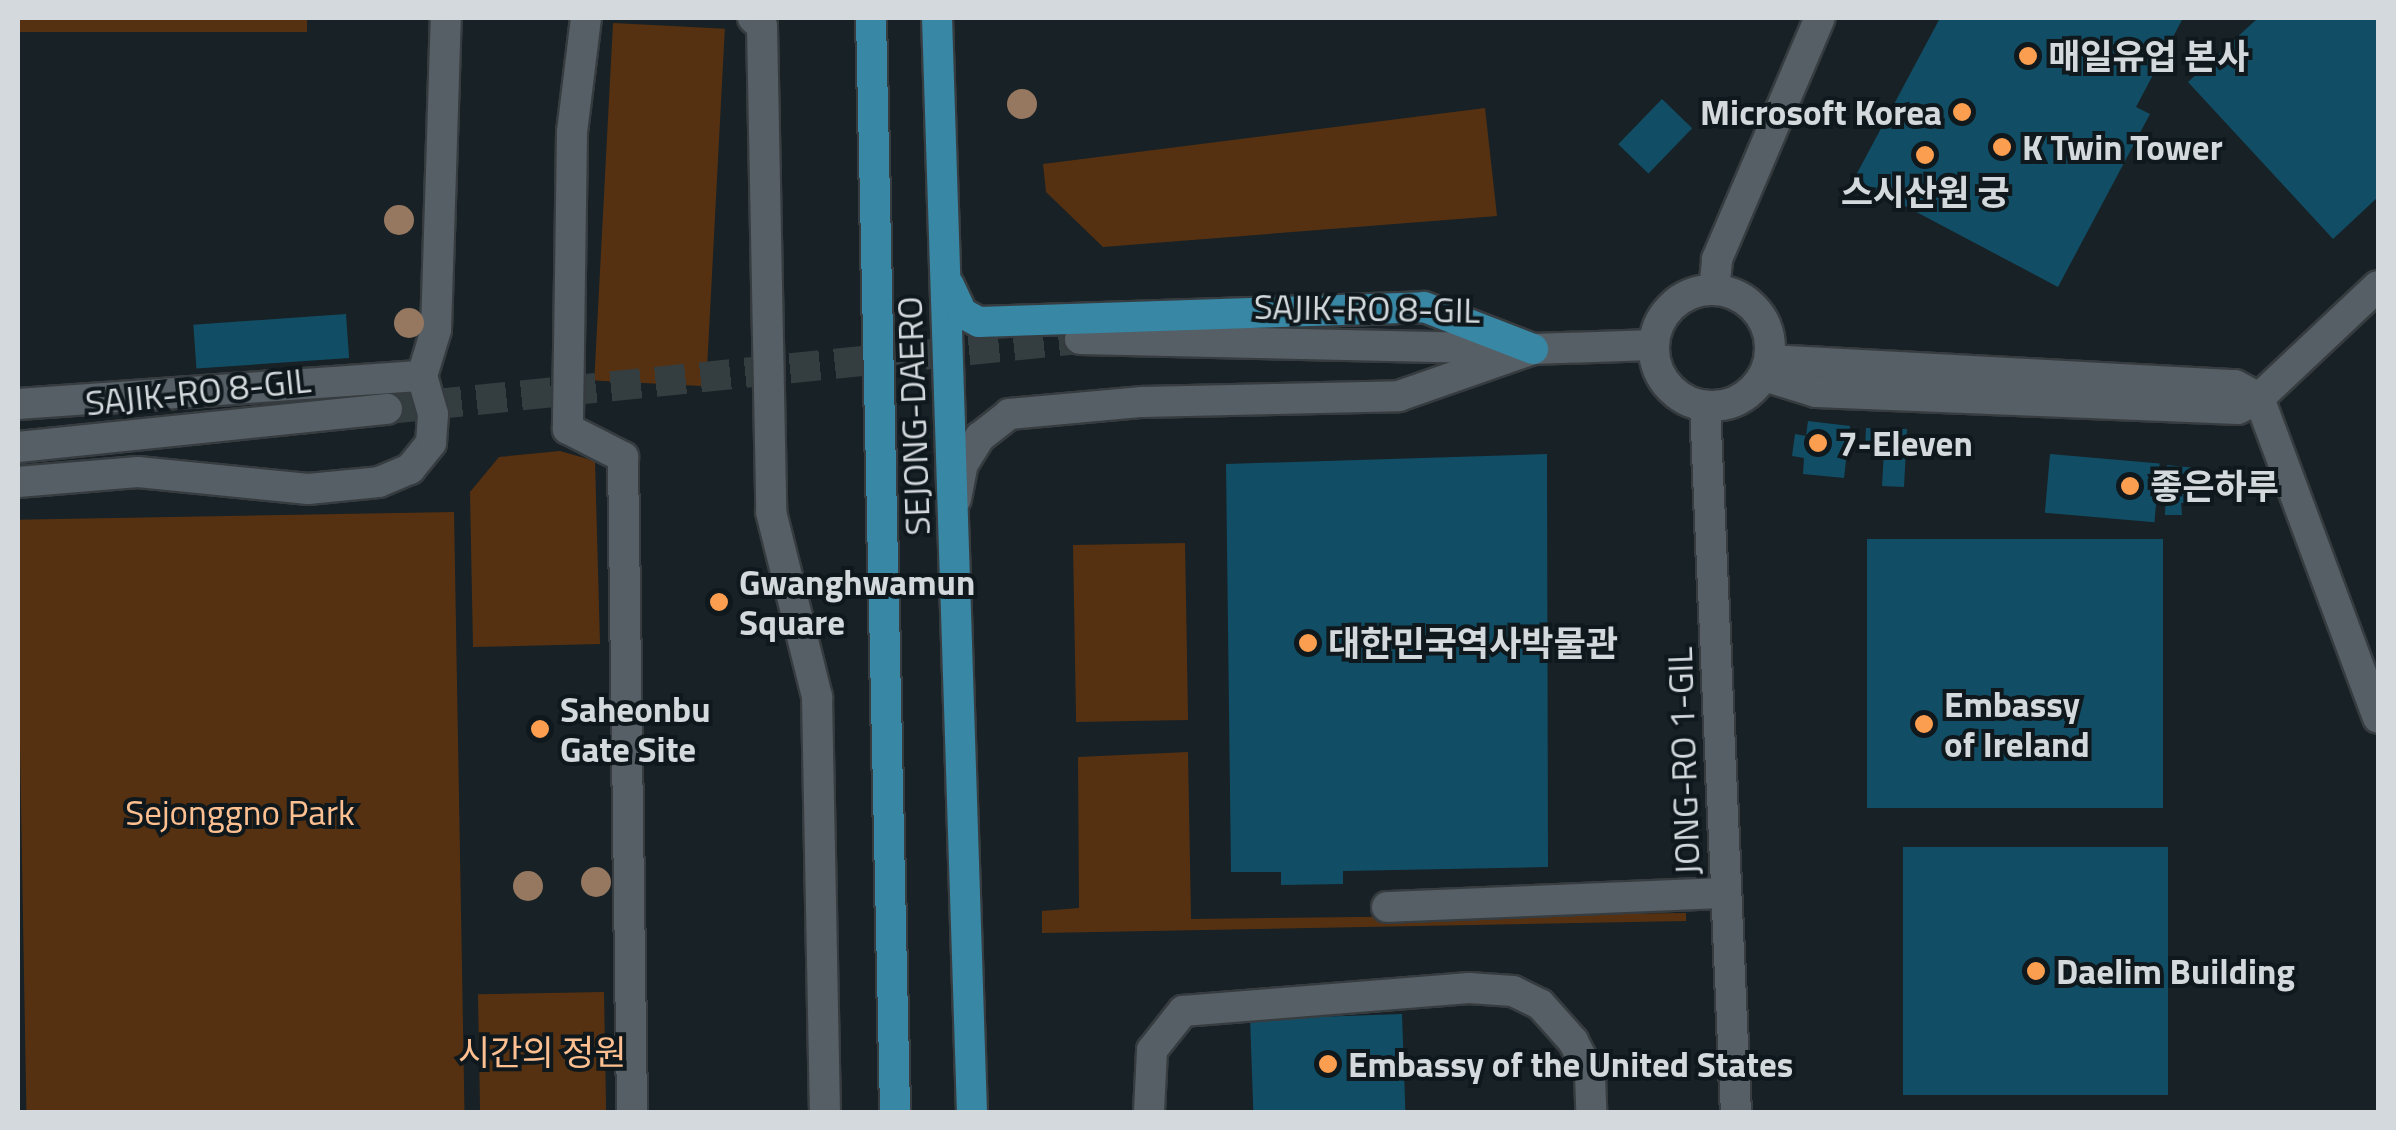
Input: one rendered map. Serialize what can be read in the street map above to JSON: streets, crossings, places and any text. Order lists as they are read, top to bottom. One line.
{"streets":{"main road":["SEJONG-DAERO"],"street":["SAJIK-RO 8-GIL","JONG-RO 1-GIL"]},"crossings":[["SAJIK-RO 8-GIL","JONG-RO 1-GIL"]],"parks":["Sejonggno Park","시간의 정원"],"places":["매일유업 본사","Microsoft Korea","K Twin Tower","스시산원 궁","7-Eleven","좋은하루","Gwanghwamun Square","대한민국역사박물관","Embassy of Ireland","Saheonbu Gate Site","Daelim Building","Embassy of the United States"]}
